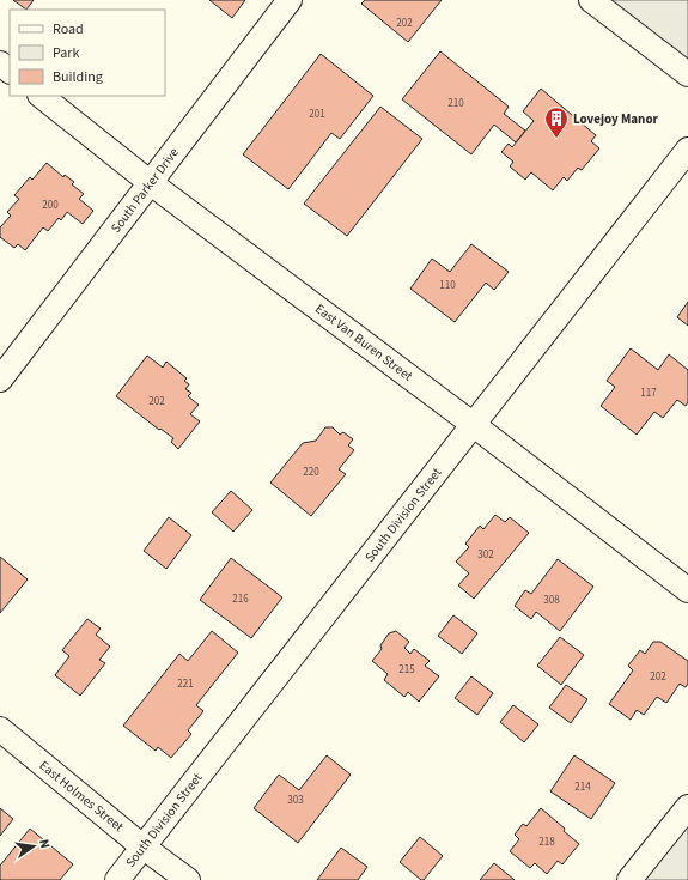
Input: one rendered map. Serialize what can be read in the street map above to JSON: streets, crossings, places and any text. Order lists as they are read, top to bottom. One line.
{"streets":{"street":["South Parker Drive","East Van Buren Street","South Division Street","East Holmes Street"]},"crossings":[["South Parker Drive","East Van Buren Street"],["East Van Buren Street","South Division Street"],["South Division Street","East Holmes Street"]],"places":{"building":["Lovejoy Manor"]},"house_numbers":["202","210","201","200","110","117","202","220","302","216","308","215","202","221","214","303","218"],"legend":["Road","Park","Building"],"north":"right"}
